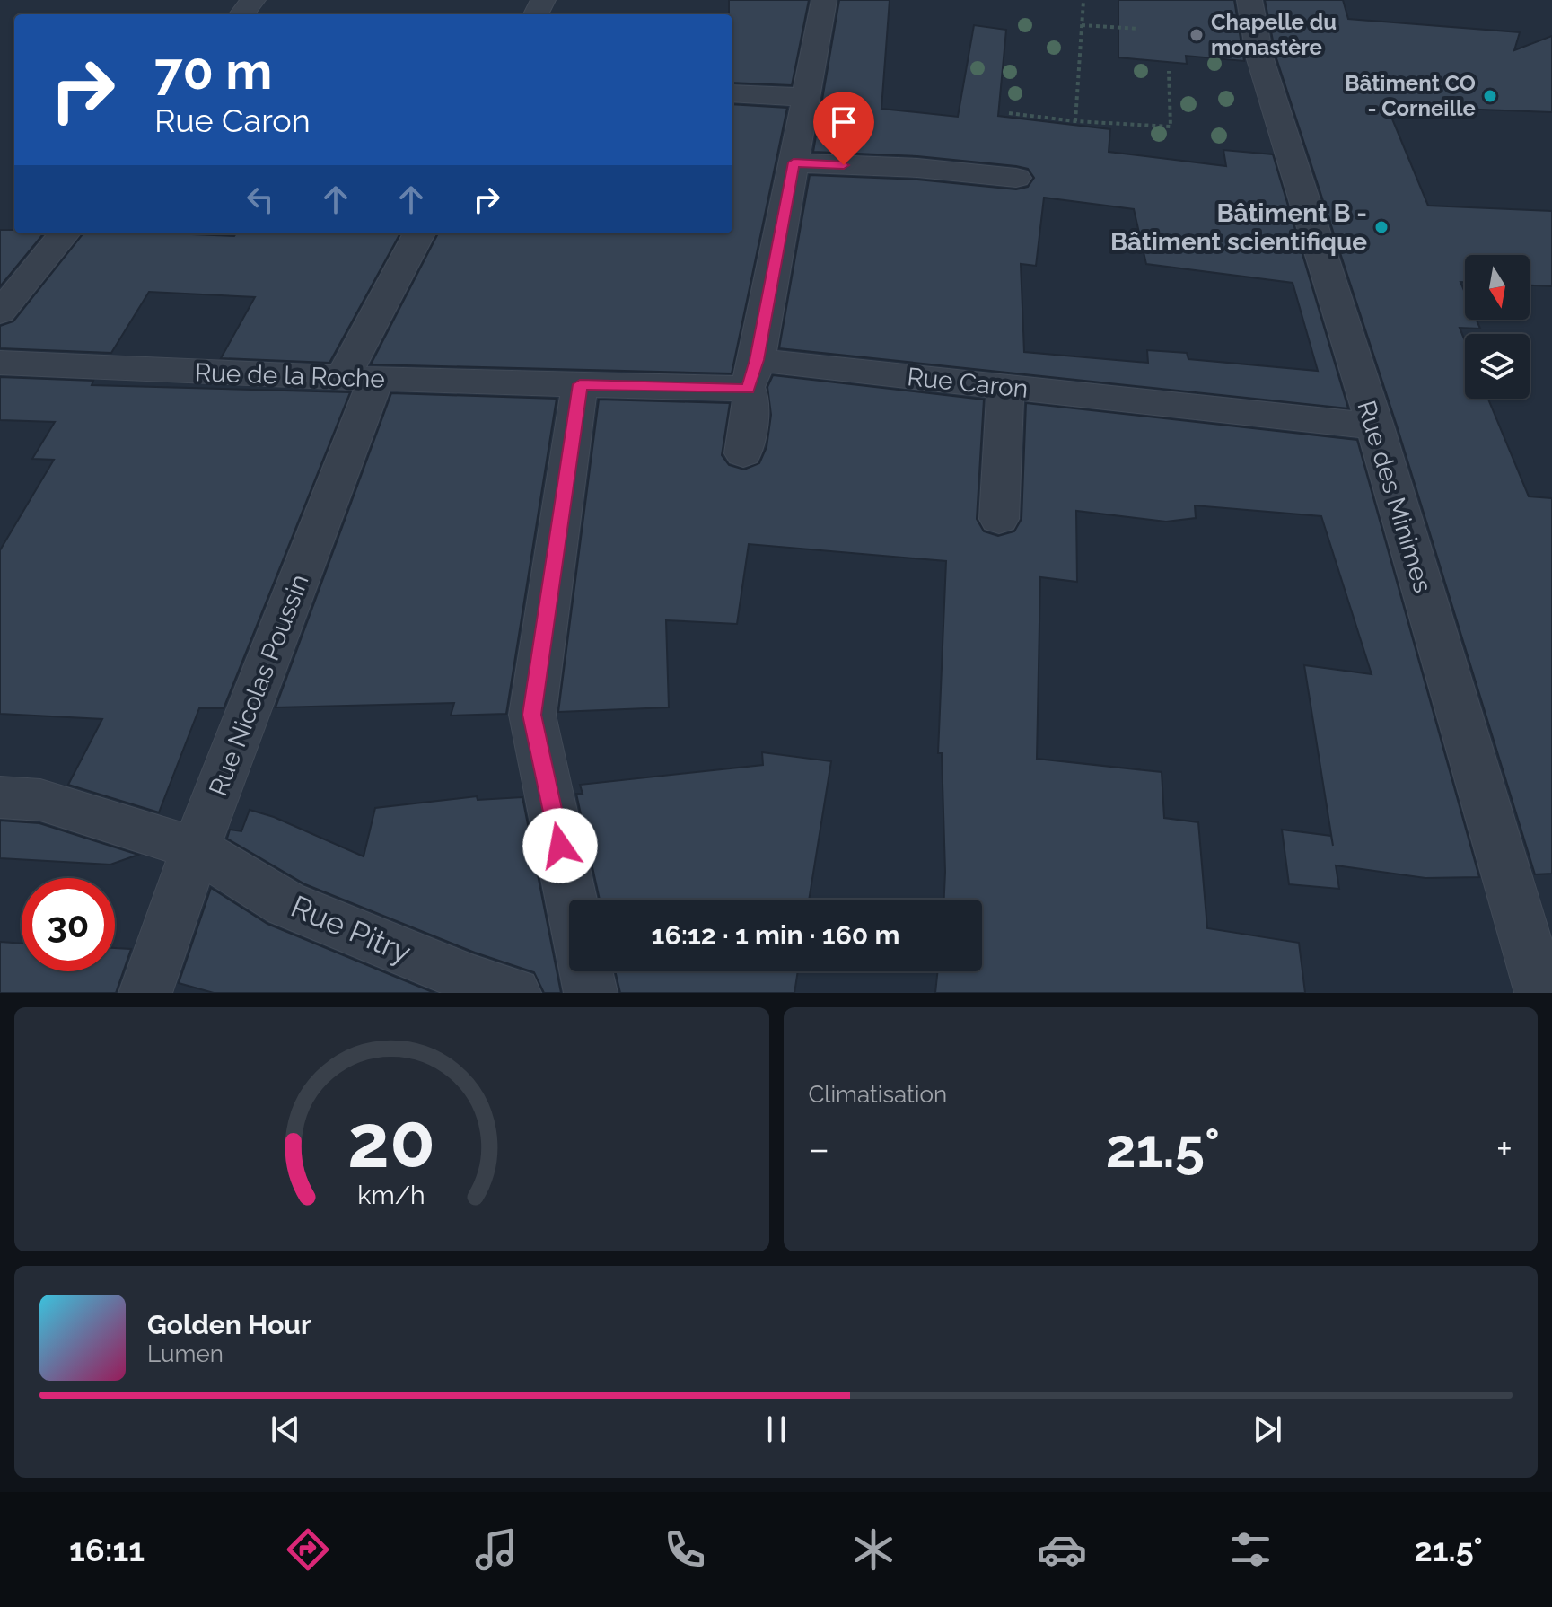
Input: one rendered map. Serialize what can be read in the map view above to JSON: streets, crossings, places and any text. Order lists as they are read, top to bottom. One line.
{"streets":{"street":["Rue de la Roche","Rue Caron","Rue des Minimes","Rue Nicolas Poussin","Rue Pitry"]},"crossings":[["Rue de la Roche","Rue Caron"],["Rue de la Roche","Rue Nicolas Poussin"],["Rue Caron","Rue des Minimes"],["Rue Nicolas Poussin","Rue Pitry"]],"places":["Chapelle du monastère","Bâtiment CO - Corneille","Bâtiment B - Bâtiment scientifique"],"north":"bottom","page":{"turn":["70 m","Rue Caron"],"limit":"30","trip":"16:12 · 1 min · 160 m","tile":"Climatisation","heat":["−","21.5°","+"],"song":["Golden Hour","Lumen"],"tabs":["16:11","21.5°"],"gauge":["20","km/h"]}}
